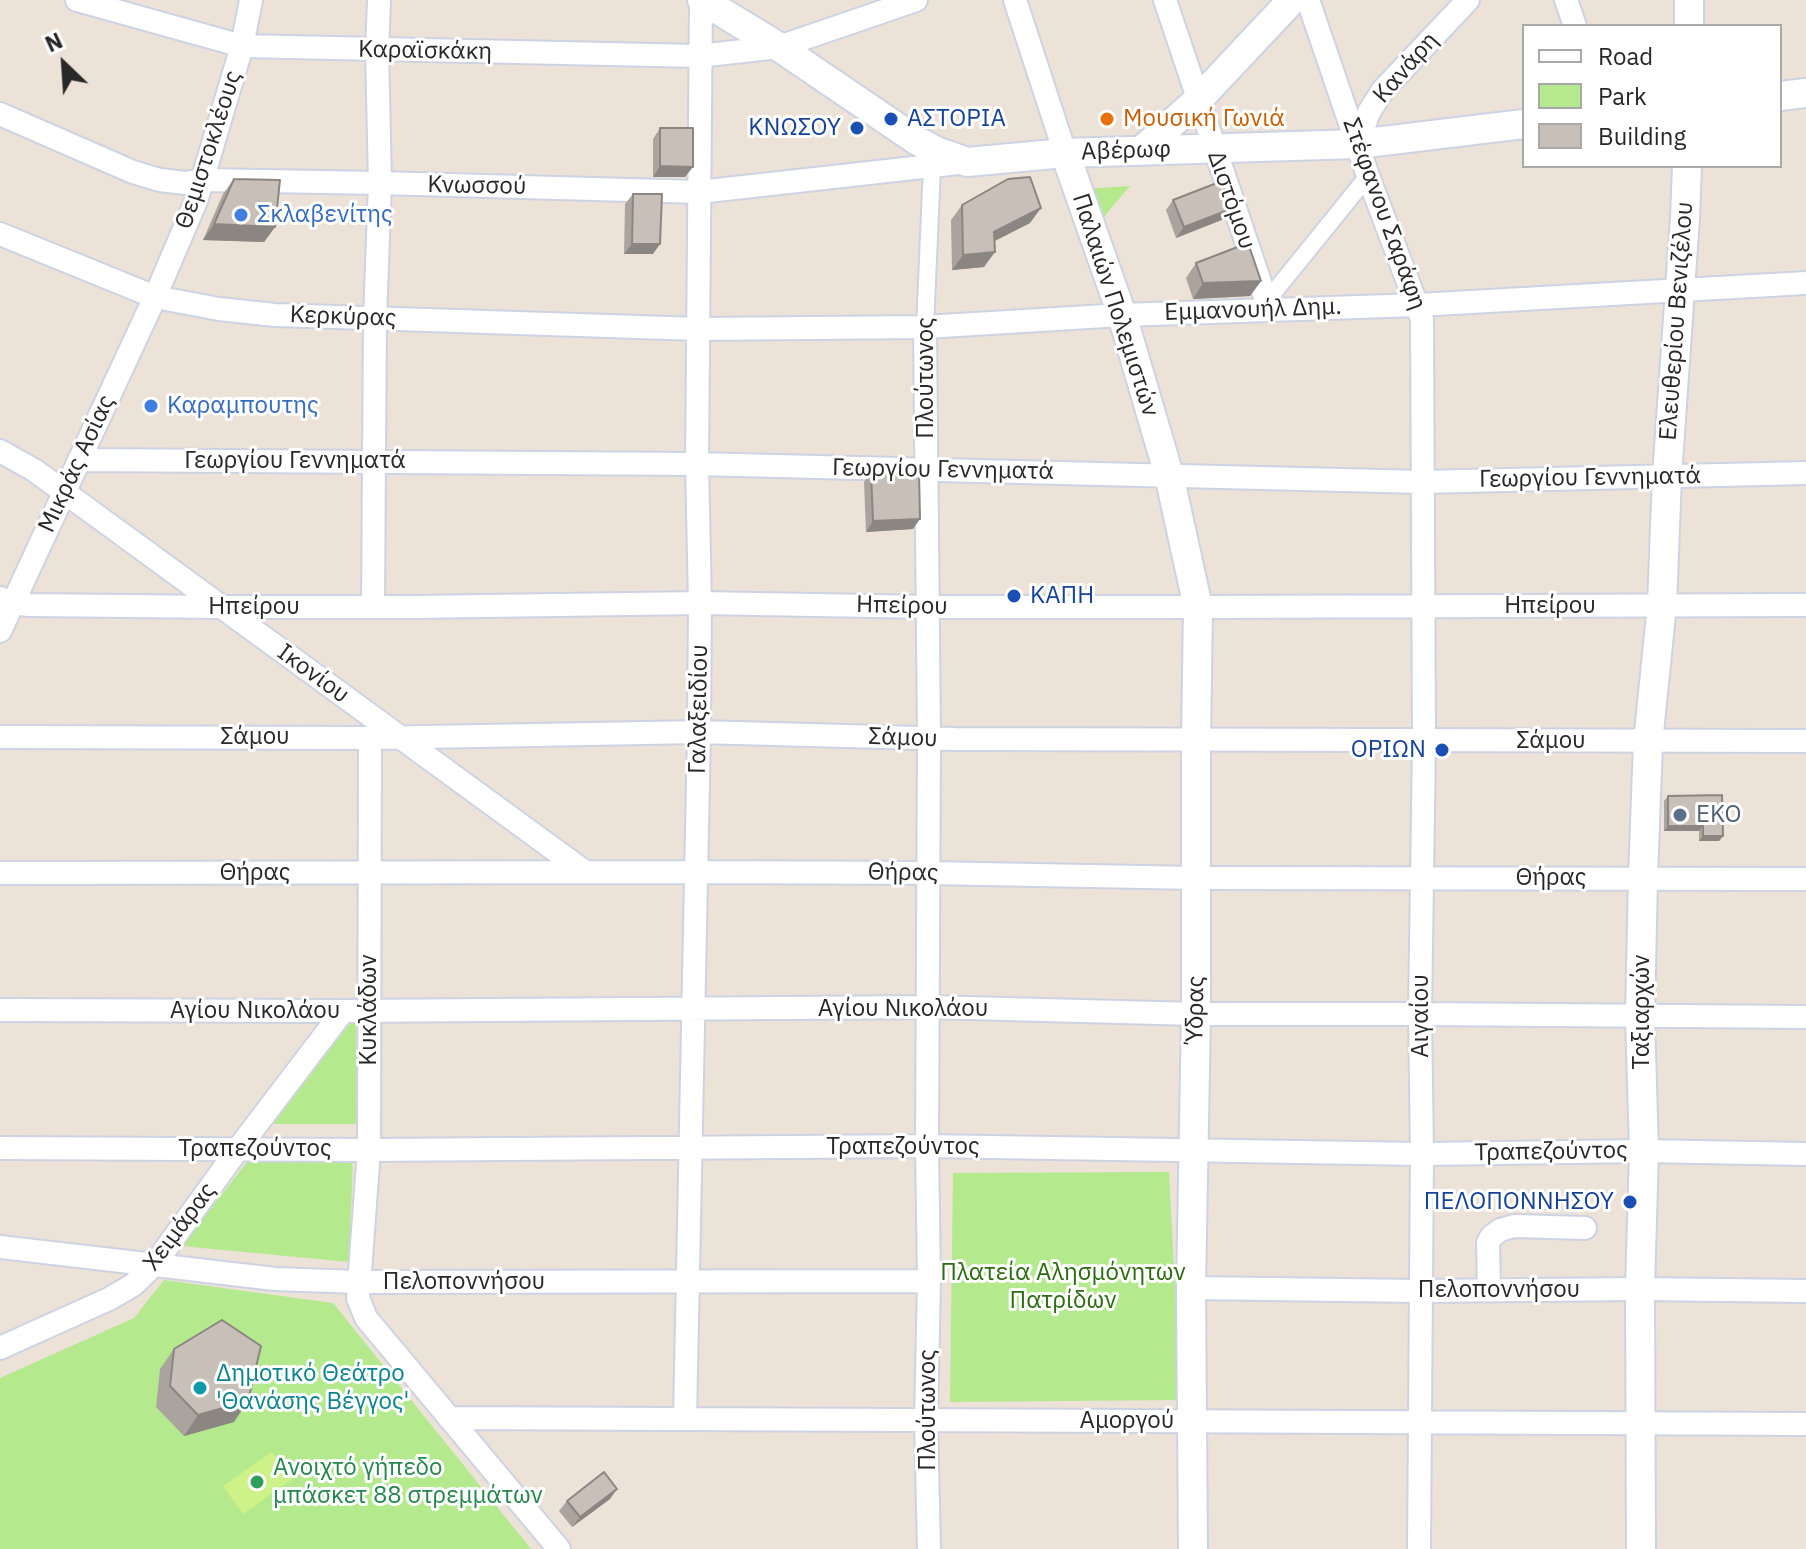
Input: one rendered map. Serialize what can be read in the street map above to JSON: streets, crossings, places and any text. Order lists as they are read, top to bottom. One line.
{"streets":{"street":["Καραϊσκάκη","Κανάρη","Θεμιστοκλέους","Αβέρωφ","Κνωσσού","Διστόμου","Στέφανου Σαράφη","Παλαιών Πολεμιστών","Εμμανουήλ Δημ.","Κερκύρας","Ελευθερίου Βενιζέλου","Πλούτωνος","Γεωργίου Γεννηματά","Μικράς Ασίας","Ηπείρου","Ικονίου","Γαλαξειδίου","Σάμου","Θήρας","Αγίου Νικολάου","Κυκλάδων","Ύδρας","Ταξιαρχών","Αιγαίου","Τραπεζούντος","Χειμάρας","Πελοποννήσου","Αμοργού"]},"crossings":[["Καραϊσκάκη","Θεμιστοκλέους"],["Καραϊσκάκη","Γαλαξειδίου"],["Κανάρη","Αβέρωφ"],["Κανάρη","Στέφανου Σαράφη"],["Θεμιστοκλέους","Κνωσσού"],["Θεμιστοκλέους","Κερκύρας"],["Θεμιστοκλέους","Μικράς Ασίας"],["Αβέρωφ","Κνωσσού"],["Αβέρωφ","Διστόμου"],["Αβέρωφ","Στέφανου Σαράφη"],["Αβέρωφ","Παλαιών Πολεμιστών"],["Κνωσσού","Πλούτωνος"],["Κνωσσού","Γαλαξειδίου"],["Διστόμου","Εμμανουήλ Δημ."],["Στέφανου Σαράφη","Εμμανουήλ Δημ."],["Στέφανου Σαράφη","Γεωργίου Γεννηματά"],["Στέφανου Σαράφη","Αιγαίου"],["Παλαιών Πολεμιστών","Εμμανουήλ Δημ."],["Παλαιών Πολεμιστών","Γεωργίου Γεννηματά"],["Παλαιών Πολεμιστών","Ύδρας"],["Εμμανουήλ Δημ.","Κερκύρας"],["Εμμανουήλ Δημ.","Ελευθερίου Βενιζέλου"],["Εμμανουήλ Δημ.","Πλούτωνος"],["Εμμανουήλ Δημ.","Γαλαξειδίου"],["Κερκύρας","Μικράς Ασίας"],["Κερκύρας","Γαλαξειδίου"],["Ελευθερίου Βενιζέλου","Γεωργίου Γεννηματά"],["Ελευθερίου Βενιζέλου","Ταξιαρχών"],["Πλούτωνος","Γεωργίου Γεννηματά"],["Πλούτωνος","Ηπείρου"],["Πλούτωνος","Σάμου"],["Πλούτωνος","Θήρας"],["Πλούτωνος","Αγίου Νικολάου"],["Πλούτωνος","Τραπεζούντος"],["Πλούτωνος","Πελοποννήσου"],["Πλούτωνος","Αμοργού"],["Γεωργίου Γεννηματά","Μικράς Ασίας"],["Γεωργίου Γεννηματά","Γαλαξειδίου"],["Γεωργίου Γεννηματά","Ύδρας"],["Γεωργίου Γεννηματά","Ταξιαρχών"],["Γεωργίου Γεννηματά","Αιγαίου"],["Μικράς Ασίας","Ηπείρου"],["Μικράς Ασίας","Ικονίου"],["Ηπείρου","Ικονίου"],["Ηπείρου","Γαλαξειδίου"],["Ηπείρου","Ύδρας"],["Ηπείρου","Ταξιαρχών"],["Ηπείρου","Αιγαίου"],["Ικονίου","Σάμου"],["Ικονίου","Θήρας"],["Γαλαξειδίου","Σάμου"],["Γαλαξειδίου","Θήρας"],["Γαλαξειδίου","Αγίου Νικολάου"],["Γαλαξειδίου","Τραπεζούντος"],["Γαλαξειδίου","Πελοποννήσου"],["Γαλαξειδίου","Αμοργού"],["Σάμου","Κυκλάδων"],["Σάμου","Ύδρας"],["Σάμου","Ταξιαρχών"],["Σάμου","Αιγαίου"],["Θήρας","Κυκλάδων"],["Θήρας","Ύδρας"],["Θήρας","Ταξιαρχών"],["Θήρας","Αιγαίου"],["Αγίου Νικολάου","Κυκλάδων"],["Αγίου Νικολάου","Ύδρας"],["Αγίου Νικολάου","Ταξιαρχών"],["Αγίου Νικολάου","Αιγαίου"],["Αγίου Νικολάου","Χειμάρας"],["Κυκλάδων","Τραπεζούντος"],["Κυκλάδων","Πελοποννήσου"],["Κυκλάδων","Αμοργού"],["Ύδρας","Τραπεζούντος"],["Ύδρας","Πελοποννήσου"],["Ύδρας","Αμοργού"],["Ταξιαρχών","Τραπεζούντος"],["Ταξιαρχών","Πελοποννήσου"],["Ταξιαρχών","Αμοργού"],["Αιγαίου","Τραπεζούντος"],["Αιγαίου","Πελοποννήσου"],["Αιγαίου","Αμοργού"],["Τραπεζούντος","Χειμάρας"],["Χειμάρας","Πελοποννήσου"]],"parks":["Πλατεία Αλησμόνητων Πατρίδων"],"places":["ΑΣΤΟΡΙΑ","Μουσική Γωνιά","ΚΝΩΣΟΥ","Σκλαβενίτης","Καραμπουτης","ΚΑΠΗ","ΟΡΙΩΝ","EKO","ΠΕΛΟΠΟΝΝΗΣΟΥ","Δημοτικό Θεάτρο 'Θανάσης Βέγγος'","Ανοιχτό γήπεδο μπάσκετ 88 στρεμμάτων"],"legend":["Road","Park","Building"],"north":"top left"}
